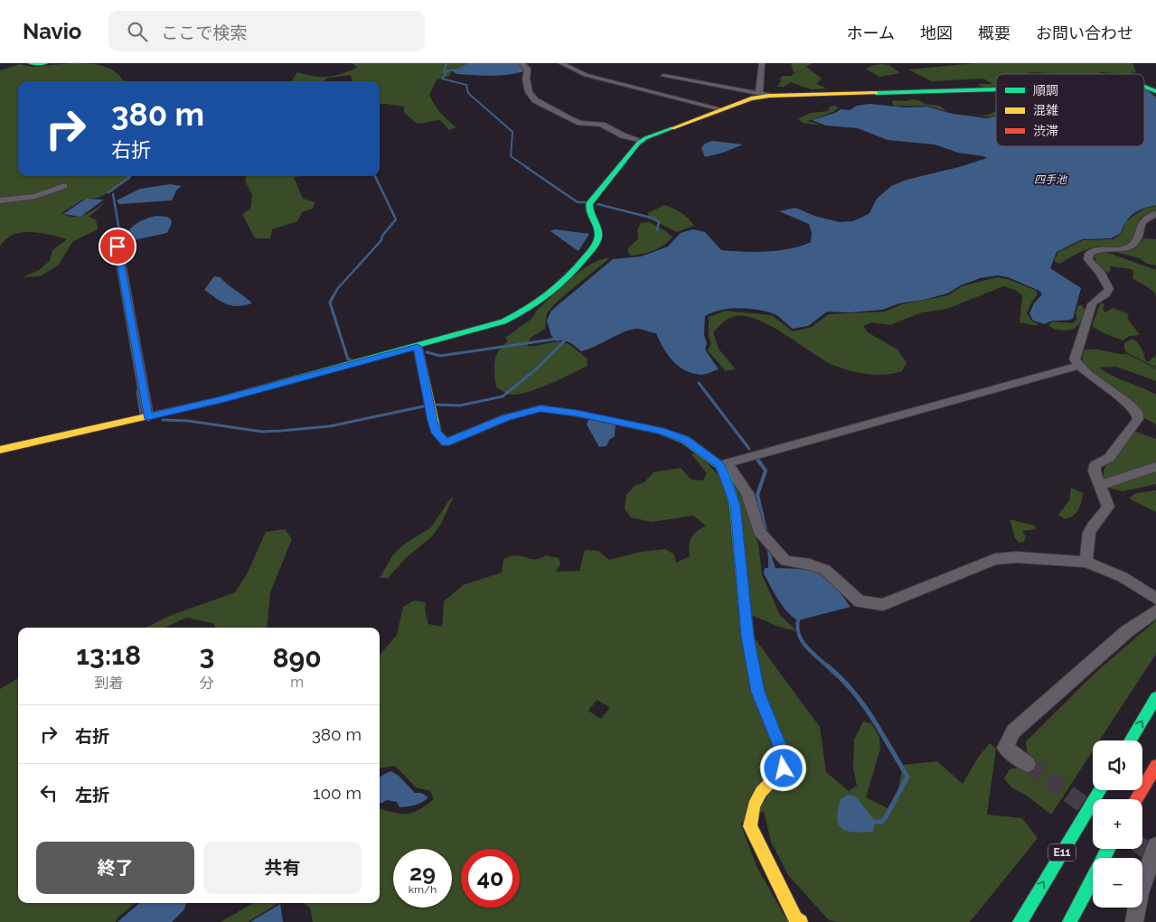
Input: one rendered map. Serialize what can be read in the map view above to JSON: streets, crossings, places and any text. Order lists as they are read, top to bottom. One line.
{"streets":{"main road":["E11"]},"water":["四手池"],"legend":["順調","混雑","渋滞"],"page":{"header":"Navio","search":"ここで検索","nav":["ホーム","地図","概要","お問い合わせ"],"turn":["380 m","右折"],"eta":["13:18","到着","3","分","890","m"],"list":[{"name":"右折","value":"380 m"},{"name":"左折","value":"100 m"}],"map_buttons":["+","−"],"buttons":["終了","共有"],"speed":"29 km/h","limit":"40"}}
